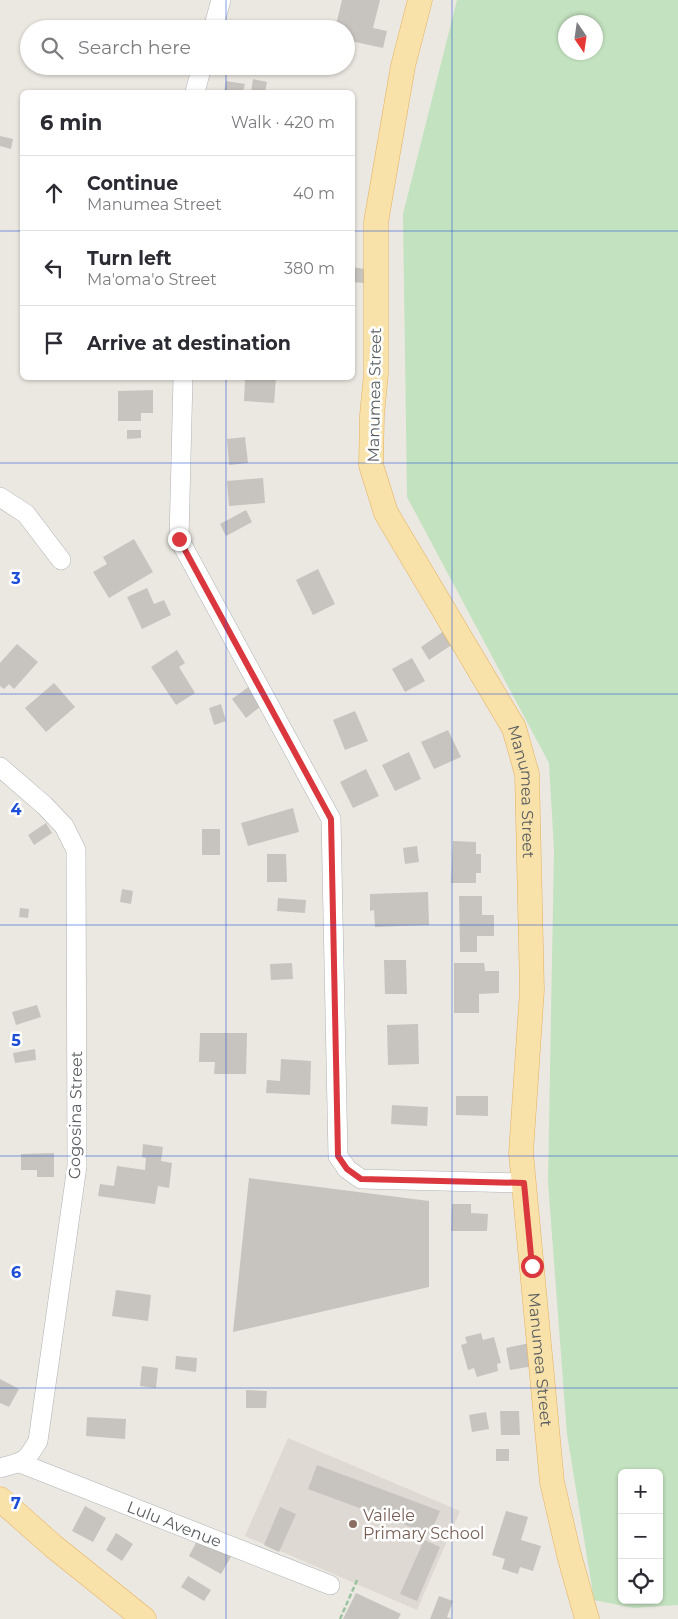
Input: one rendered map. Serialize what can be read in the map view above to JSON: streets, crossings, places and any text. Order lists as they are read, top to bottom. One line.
{"streets":{"main road":["Manumea Street"],"street":["Gogosina Street","Lulu Avenue"]},"crossings":[["Gogosina Street","Lulu Avenue"]],"places":["Vailele Primary School"],"north":"bottom","page":{"search":"Search here","heading":["6 min","Walk · 420 m"],"list":[["Continue","Manumea Street","40 m"],["Turn left","Ma'oma'o Street","380 m"],"Arrive at destination"],"map_buttons":["+","−"]},"grid":{"rows":["3","4","5","6","7"]}}
